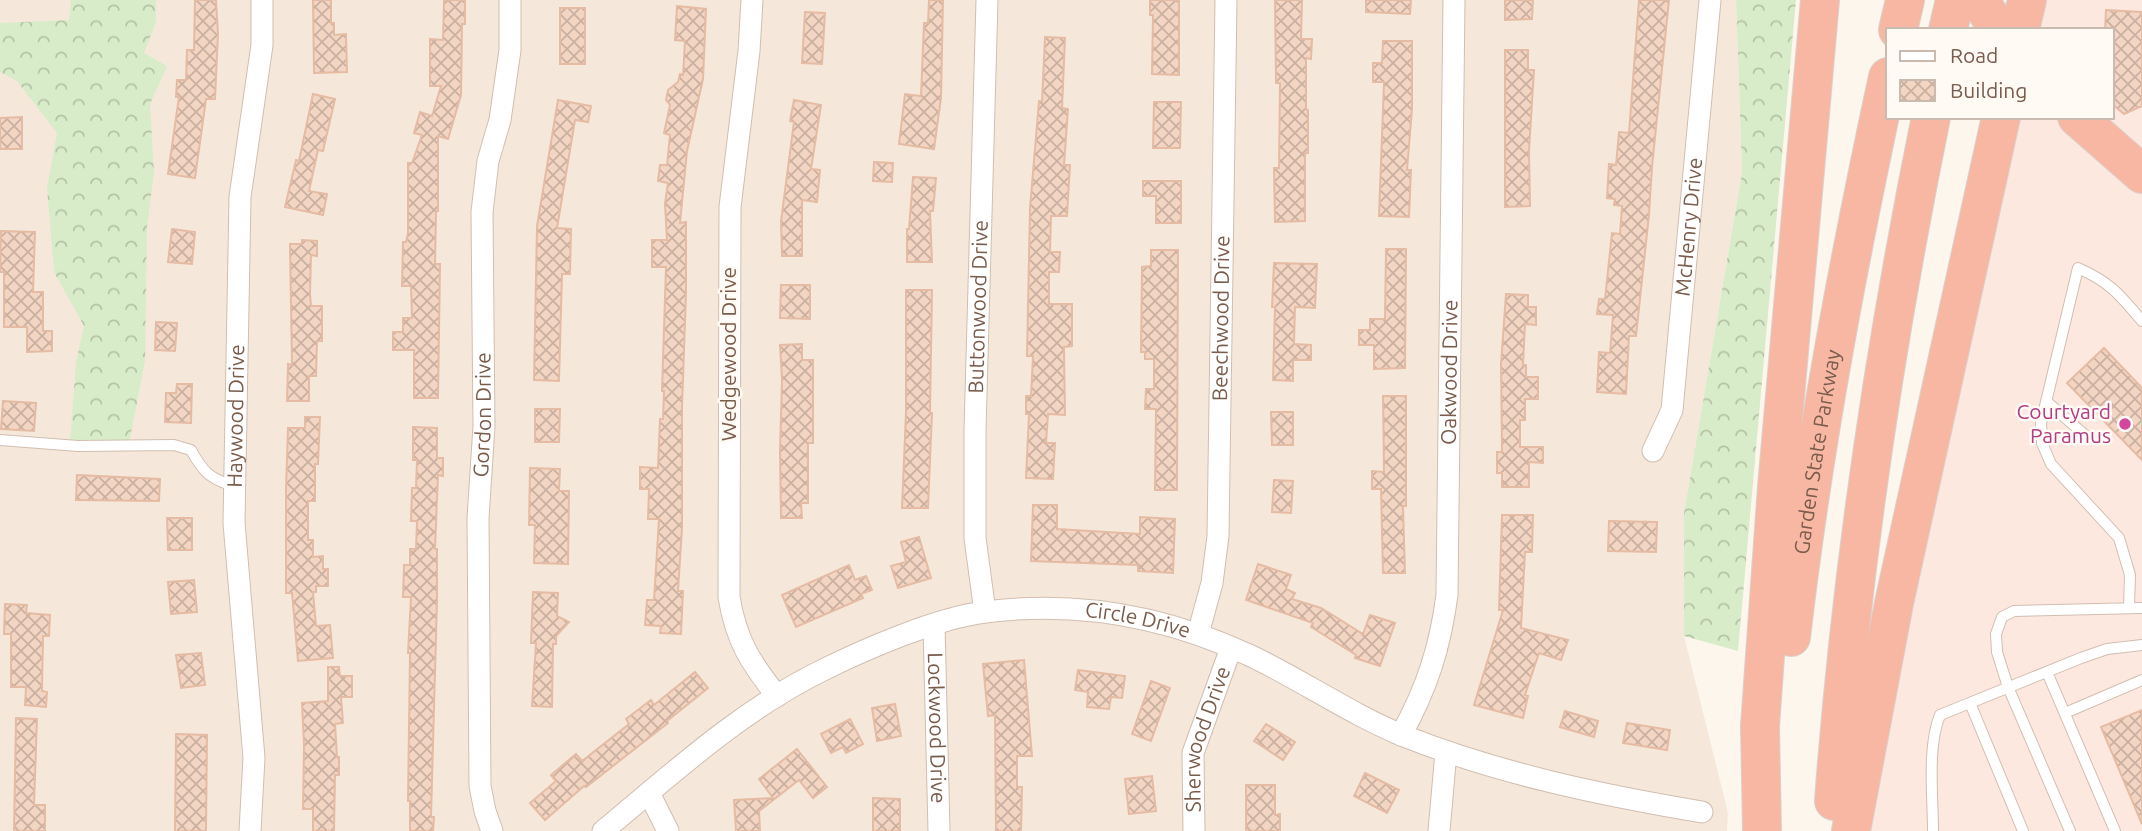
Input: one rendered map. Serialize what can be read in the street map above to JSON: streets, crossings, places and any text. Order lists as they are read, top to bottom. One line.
{"streets":{"highway":["Garden State Parkway"],"street":["McHenry Drive","Buttonwood Drive","Beechwood Drive","Wedgewood Drive","Oakwood Drive","Haywood Drive","Gordon Drive","Circle Drive","Lockwood Drive","Sherwood Drive"]},"crossings":[["Buttonwood Drive","Circle Drive"],["Beechwood Drive","Circle Drive"],["Wedgewood Drive","Circle Drive"],["Oakwood Drive","Circle Drive"],["Circle Drive","Lockwood Drive"],["Circle Drive","Sherwood Drive"]],"places":["Courtyard Paramus"],"legend":["Road","Building"]}
